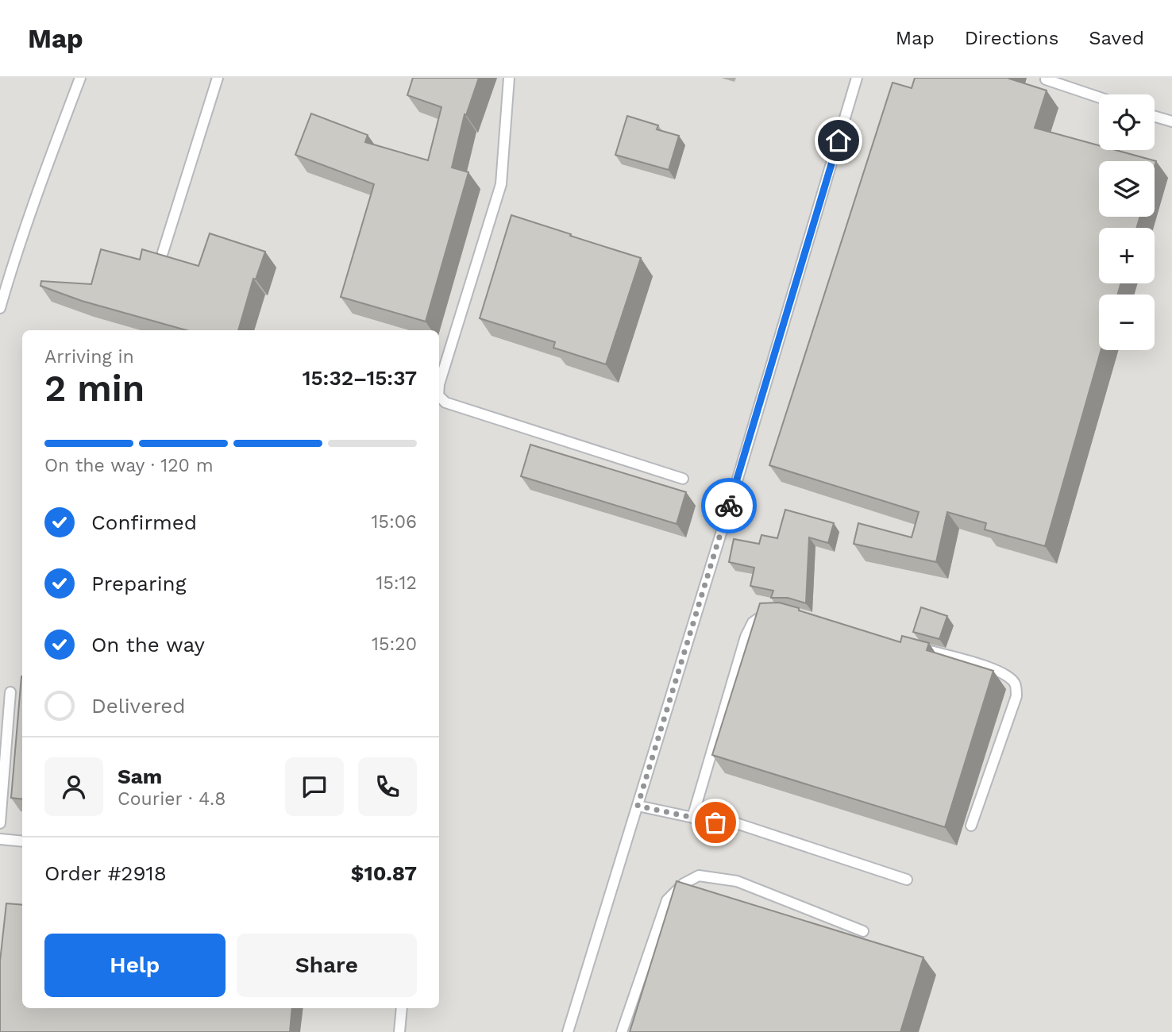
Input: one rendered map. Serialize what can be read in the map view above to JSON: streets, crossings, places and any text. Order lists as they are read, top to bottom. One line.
{"page":{"header":"Map","nav":["Map","Directions","Saved"],"map_buttons":["+","−"],"heading":["2 min","Arriving in","15:32–15:37"],"panel":["Sam","Courier · 4.8","Order #2918","$10.87"],"bar":"On the way · 120 m","list":[["Confirmed","15:06"],["Preparing","15:12"],["On the way","15:20"],"Delivered"],"buttons":["Help","Share"]}}
